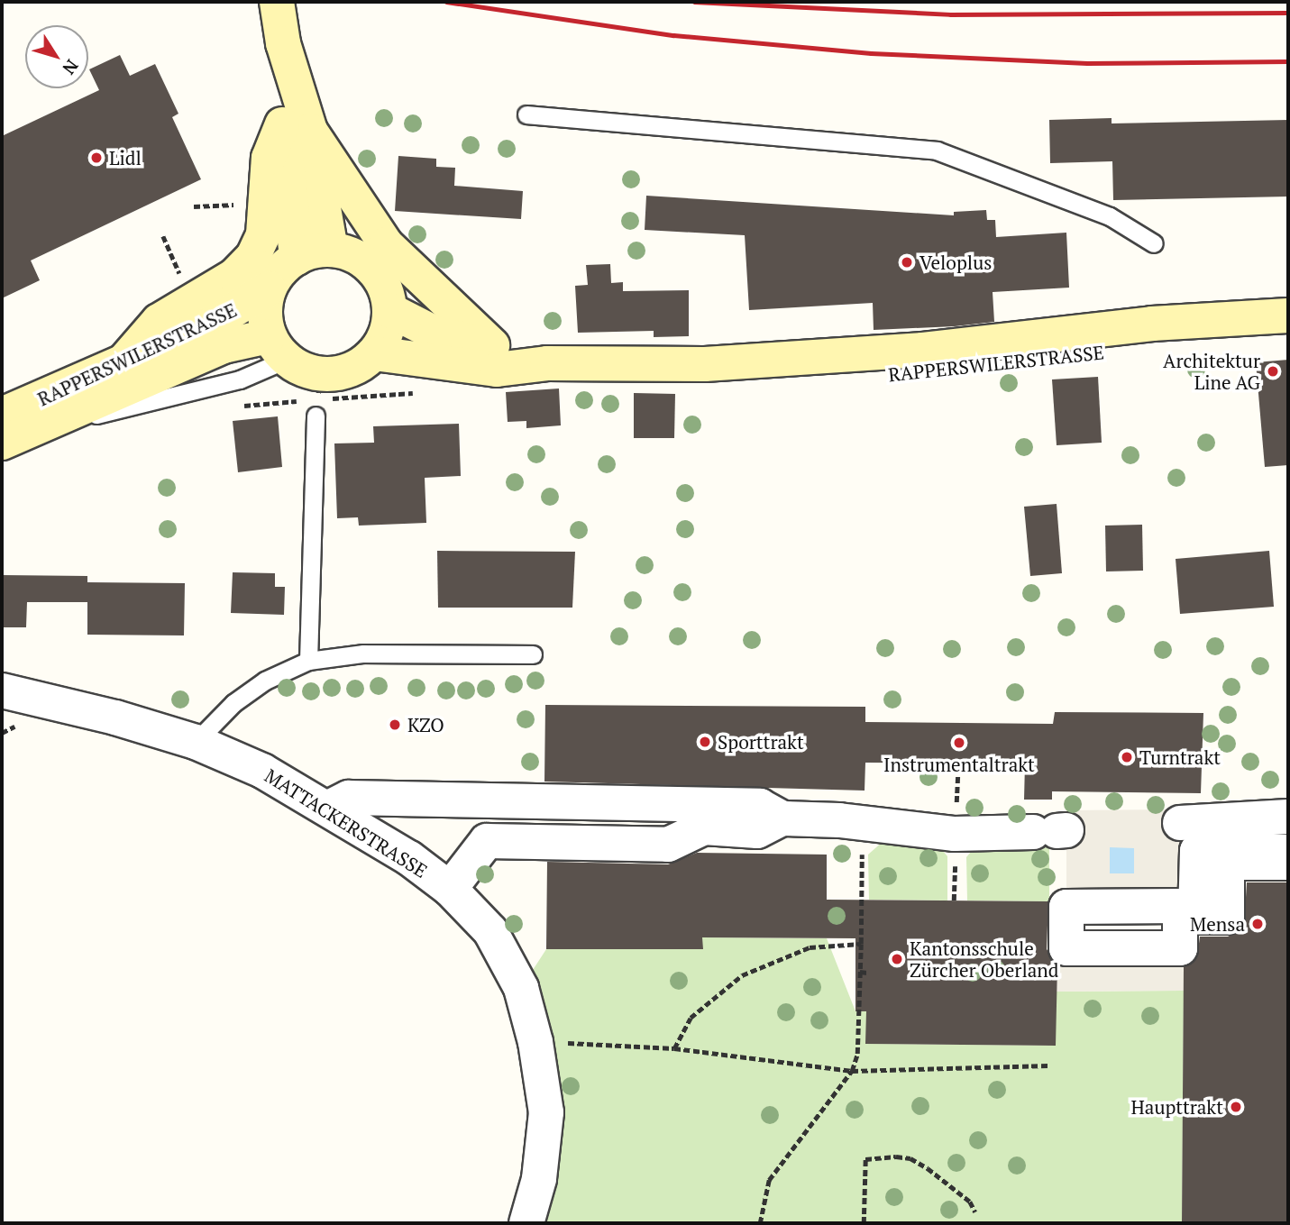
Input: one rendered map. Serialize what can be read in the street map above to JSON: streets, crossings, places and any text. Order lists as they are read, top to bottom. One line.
{"streets":{"main road":["RAPPERSWILERSTRASSE"],"street":["MATTACKERSTRASSE"]},"places":["Lidl","Veloplus","Architektur Line AG","KZO","Sporttrakt","Instrumentaltrakt","Turntrakt","Mensa","Kantonsschule Zürcher Oberland","Haupttrakt"],"north":"bottom right"}
